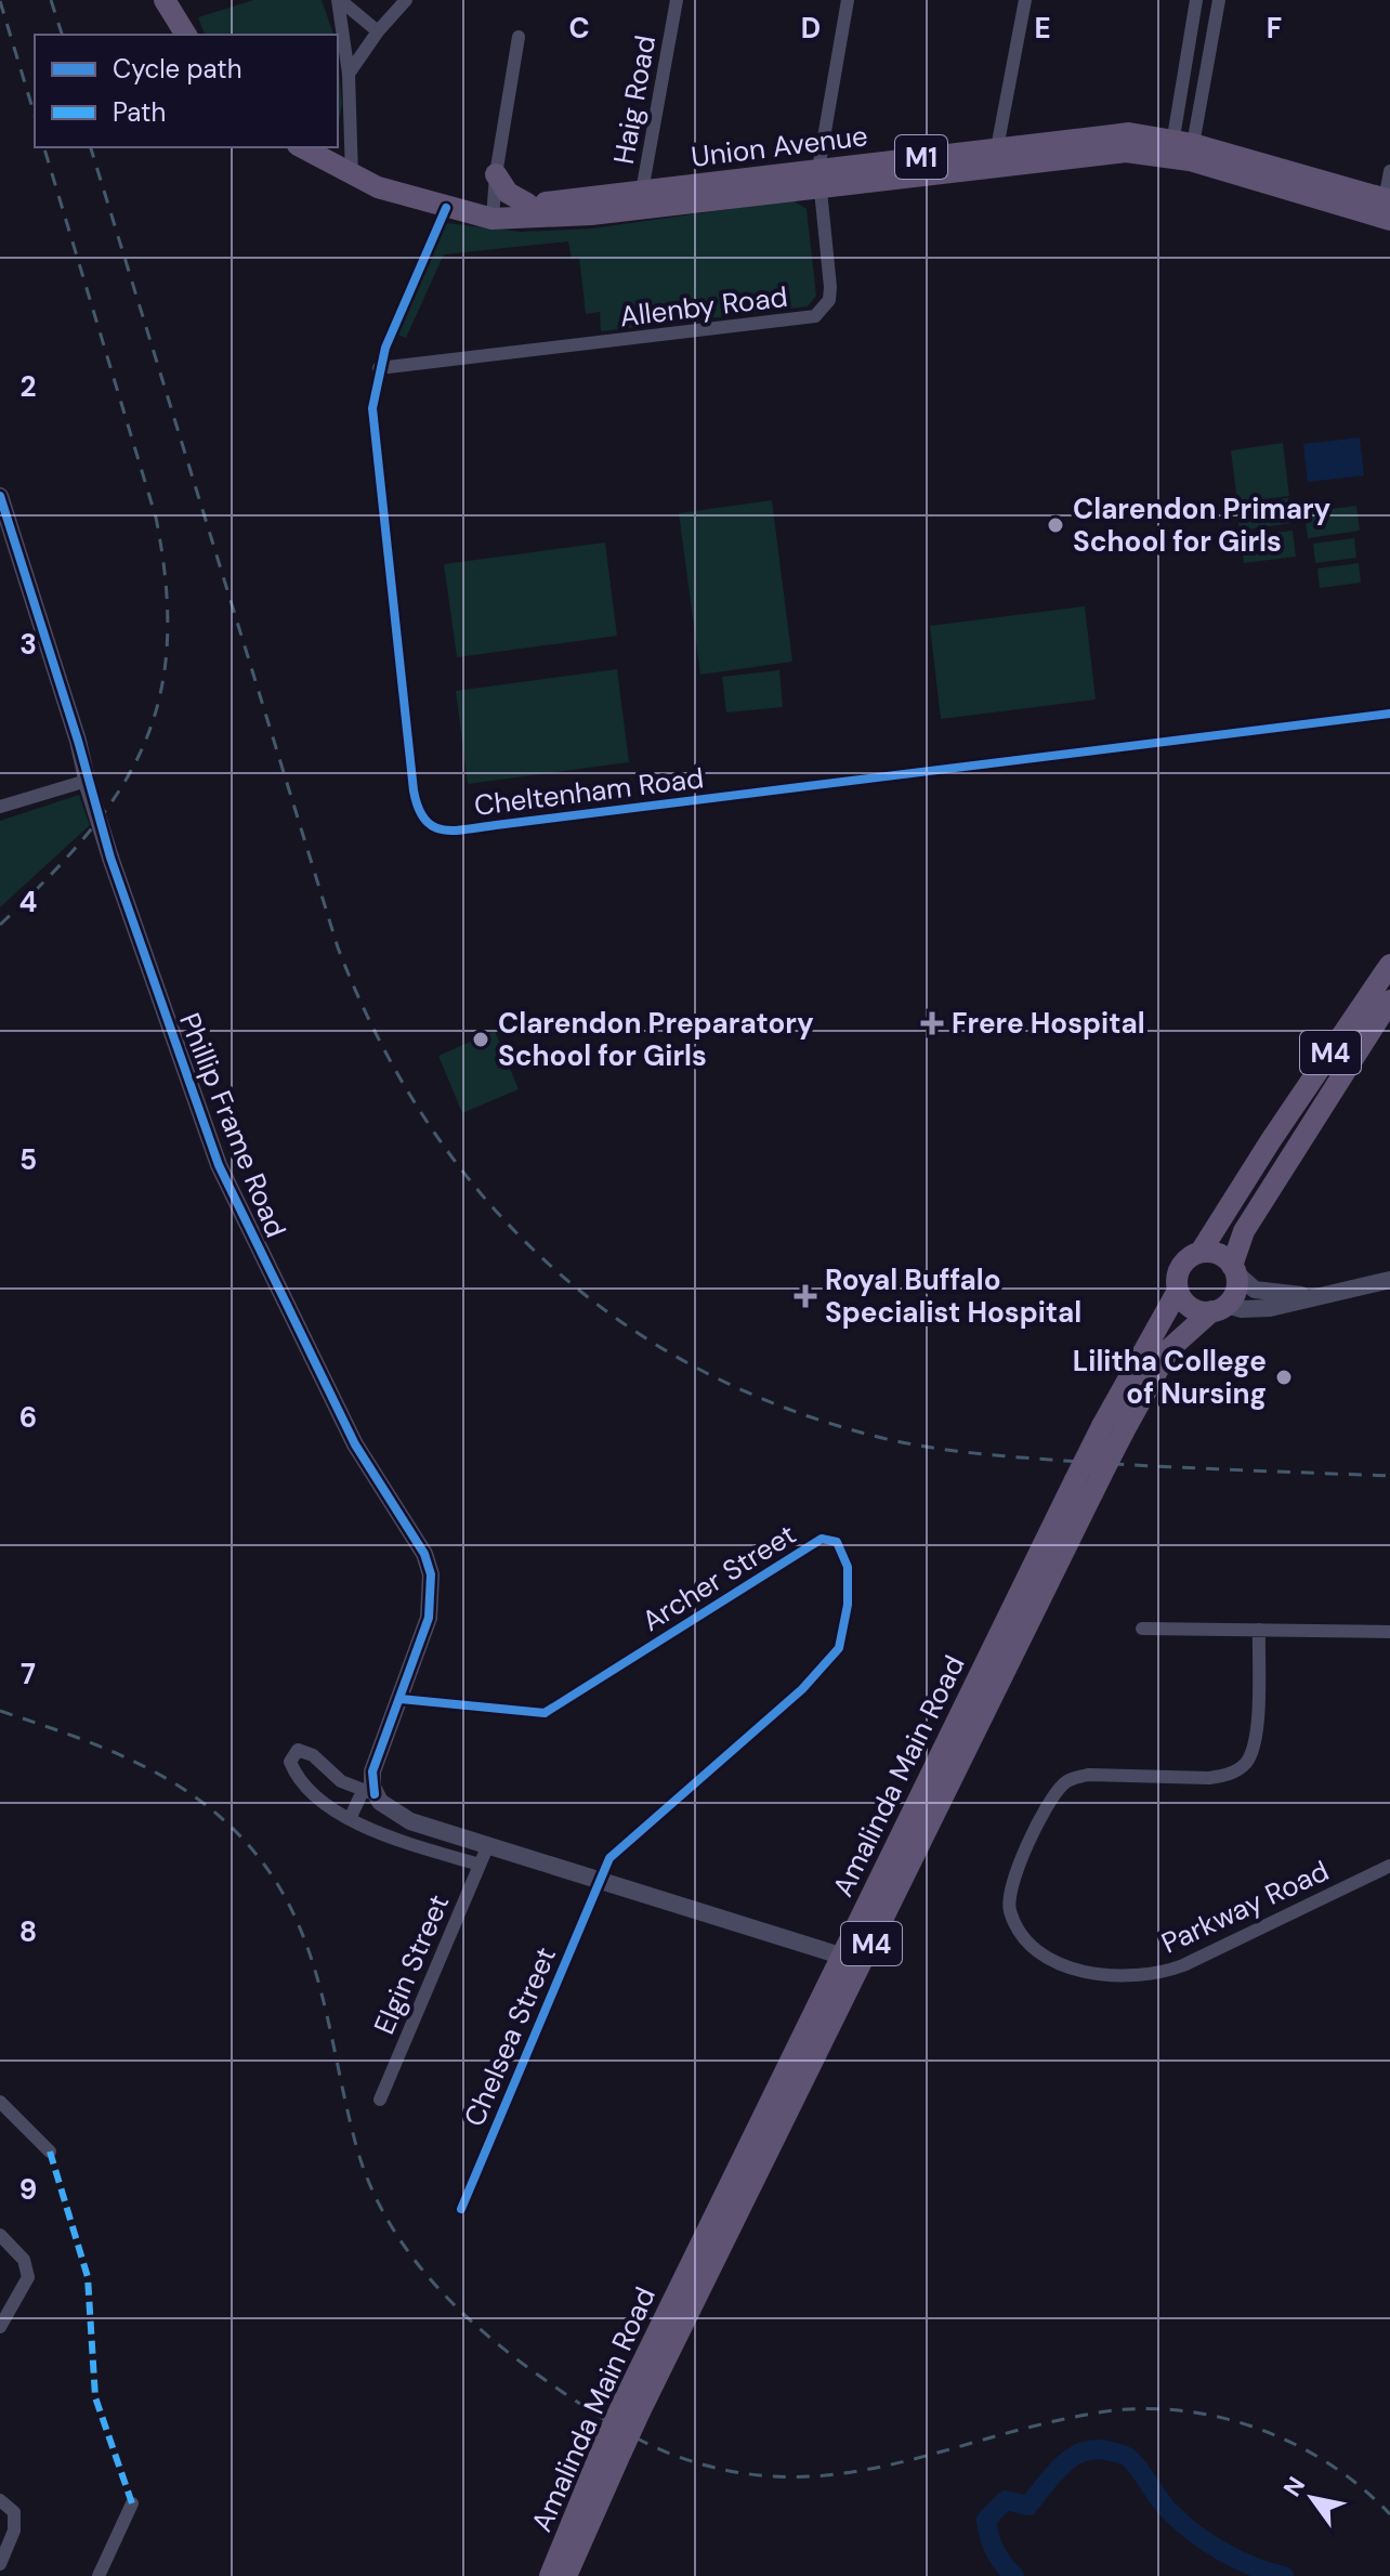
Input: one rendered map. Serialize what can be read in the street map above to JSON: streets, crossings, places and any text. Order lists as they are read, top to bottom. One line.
{"streets":{"main road":["Union Avenue","M1","M4","Amalinda Main Road"],"street":["Haig Road","Allenby Road","Cheltenham Road","Phillip Frame Road","Archer Street","Parkway Road","Elgin Street","Chelsea Street"]},"crossings":[["Haig Road","Union Avenue"],["Union Avenue","Allenby Road"],["Union Avenue","Cheltenham Road"],["Allenby Road","Cheltenham Road"],["M4","Amalinda Main Road"],["Phillip Frame Road","Archer Street"],["Archer Street","Chelsea Street"]],"places":{"other":["Clarendon Primary School for Girls","Clarendon Preparatory School for Girls","Lilitha College of Nursing"],"health":["Frere Hospital","Royal Buffalo Specialist Hospital"]},"legend":["Cycle path","Path"],"north":"top left","grid":{"columns":["C","D","E","F"],"rows":["2","3","4","5","6","7","8","9"]}}
